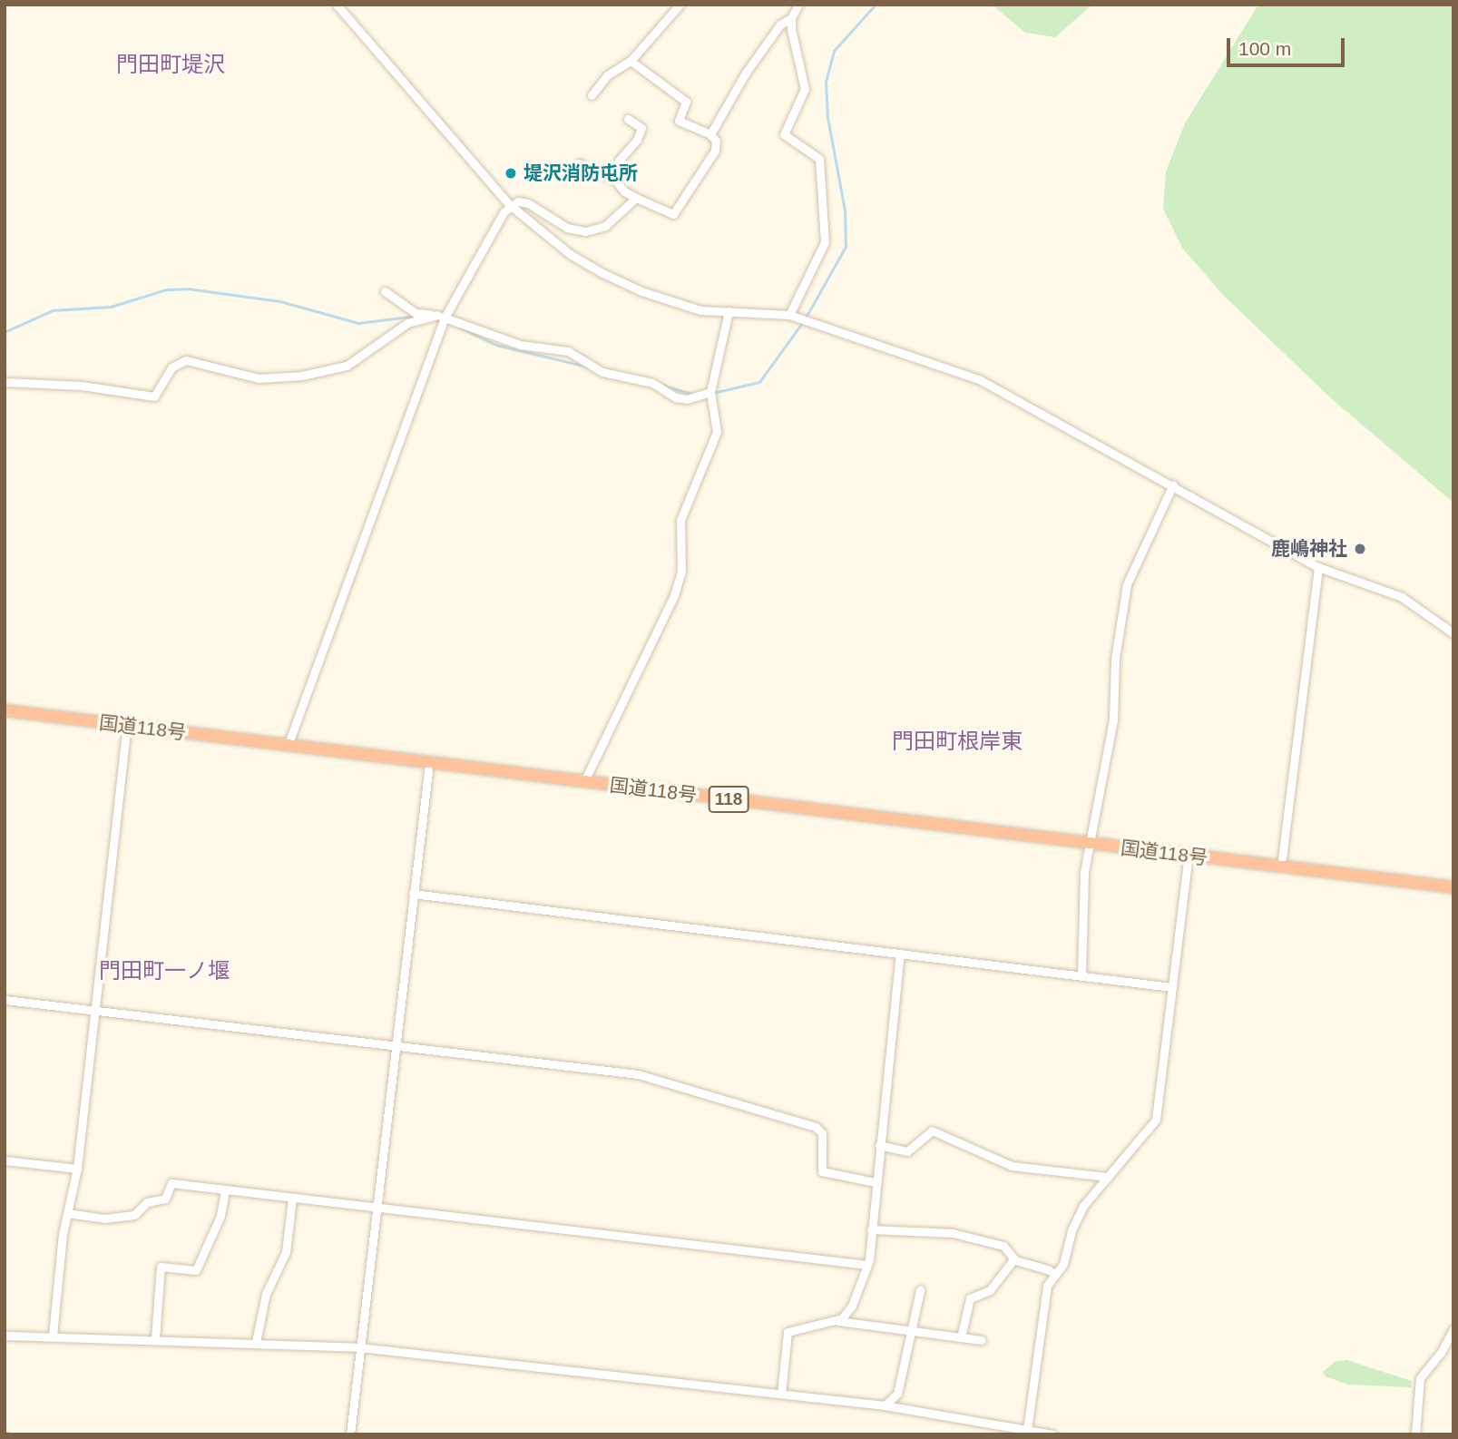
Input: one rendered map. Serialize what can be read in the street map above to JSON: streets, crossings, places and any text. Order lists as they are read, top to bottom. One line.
{"streets":{"highway":["国道118号","118"]},"districts":["門田町堤沢","門田町根岸東","門田町一ノ堰"],"places":["堤沢消防屯所","鹿嶋神社"],"scale_bar":"100 m"}
